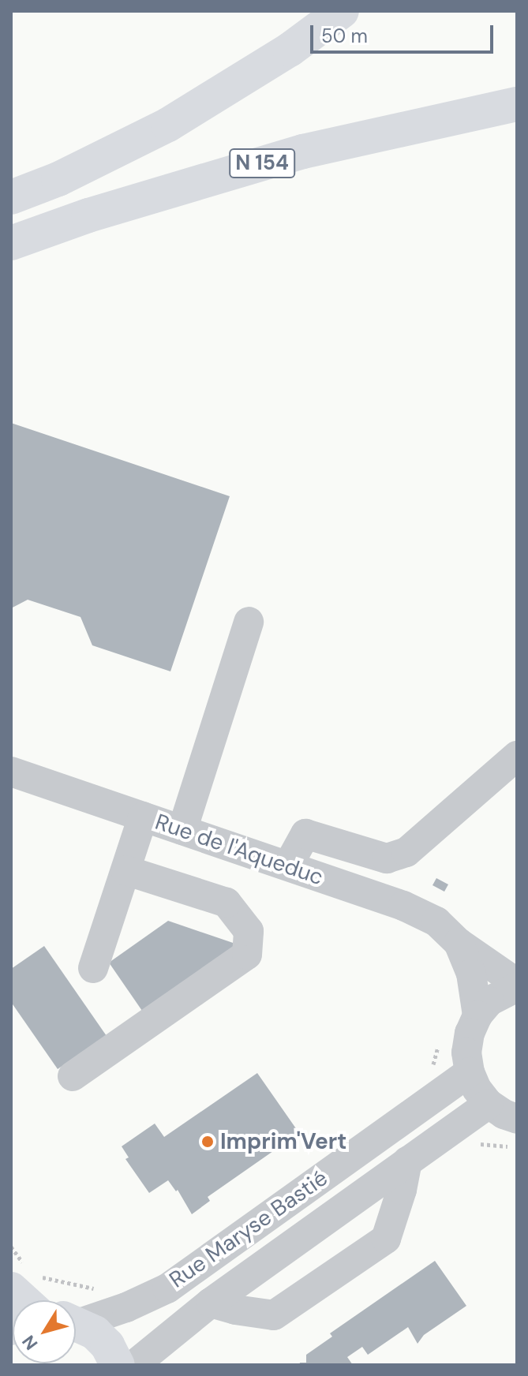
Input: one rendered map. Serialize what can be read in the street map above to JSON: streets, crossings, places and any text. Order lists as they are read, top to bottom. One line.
{"streets":{"main road":["N 154"],"street":["Rue de l'Aqueduc","Rue Maryse Bastié"]},"places":["Imprim'Vert"],"scale_bar":"50 m","north":"bottom left"}
